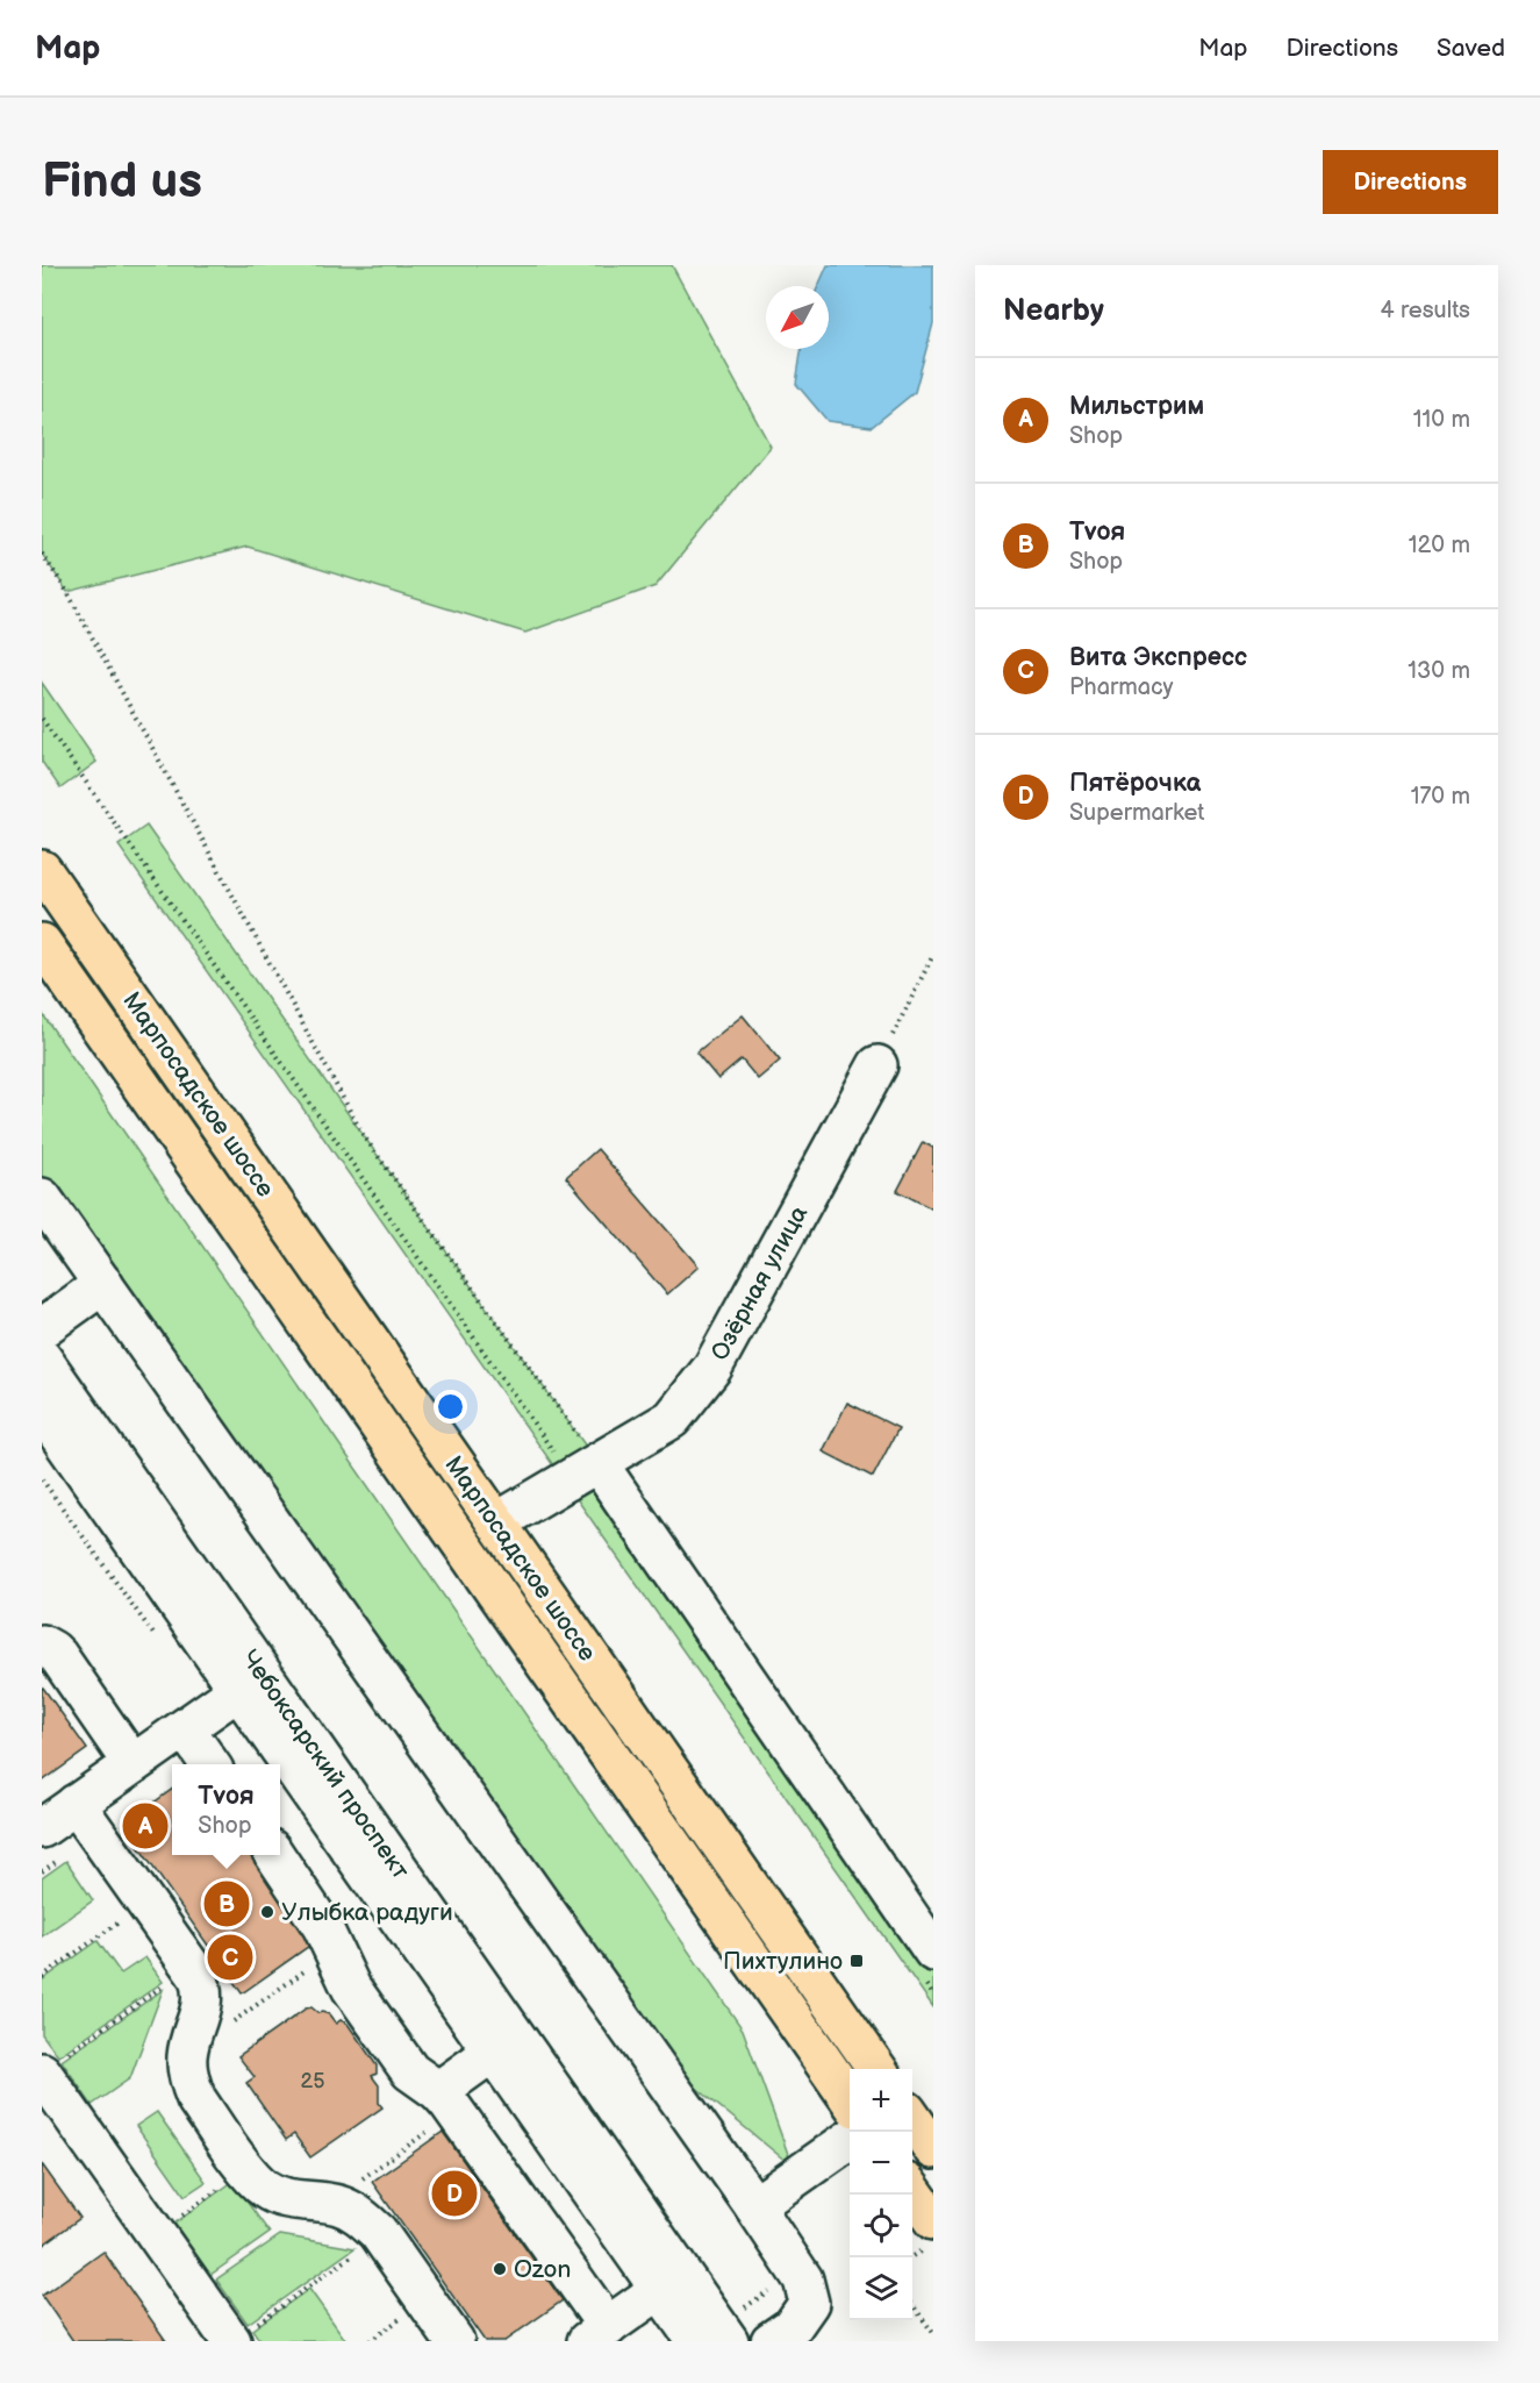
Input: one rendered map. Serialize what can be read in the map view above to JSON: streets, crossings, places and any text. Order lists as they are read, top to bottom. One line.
{"streets":{"main road":["Марпосадское шоссе"],"street":["Озёрная улица","Чебоксарский проспект"]},"crossings":[["Марпосадское шоссе","Озёрная улица"]],"places":{"other":["Улыбка радуги","Ozon"],"transit":["Пихтулино"]},"house_numbers":["25"],"north":"bottom left","page":{"header":"Map","nav":["Map","Directions","Saved"],"buttons":"Directions","title":"Find us","heading":["Nearby","4 results"],"list":[{"mark":"A","name":"Мильстрим","note":"Shop","value":"110 m"},{"mark":"B","name":"Тvоя","note":"Shop","value":"120 m"},{"mark":"C","name":"Вита Экспресс","note":"Pharmacy","value":"130 m"},{"mark":"D","name":"Пятёрочка","note":"Supermarket","value":"170 m"}],"popup":["Тvоя","Shop"],"pins":["A","B","C","D"],"map_buttons":["+","−"]}}
